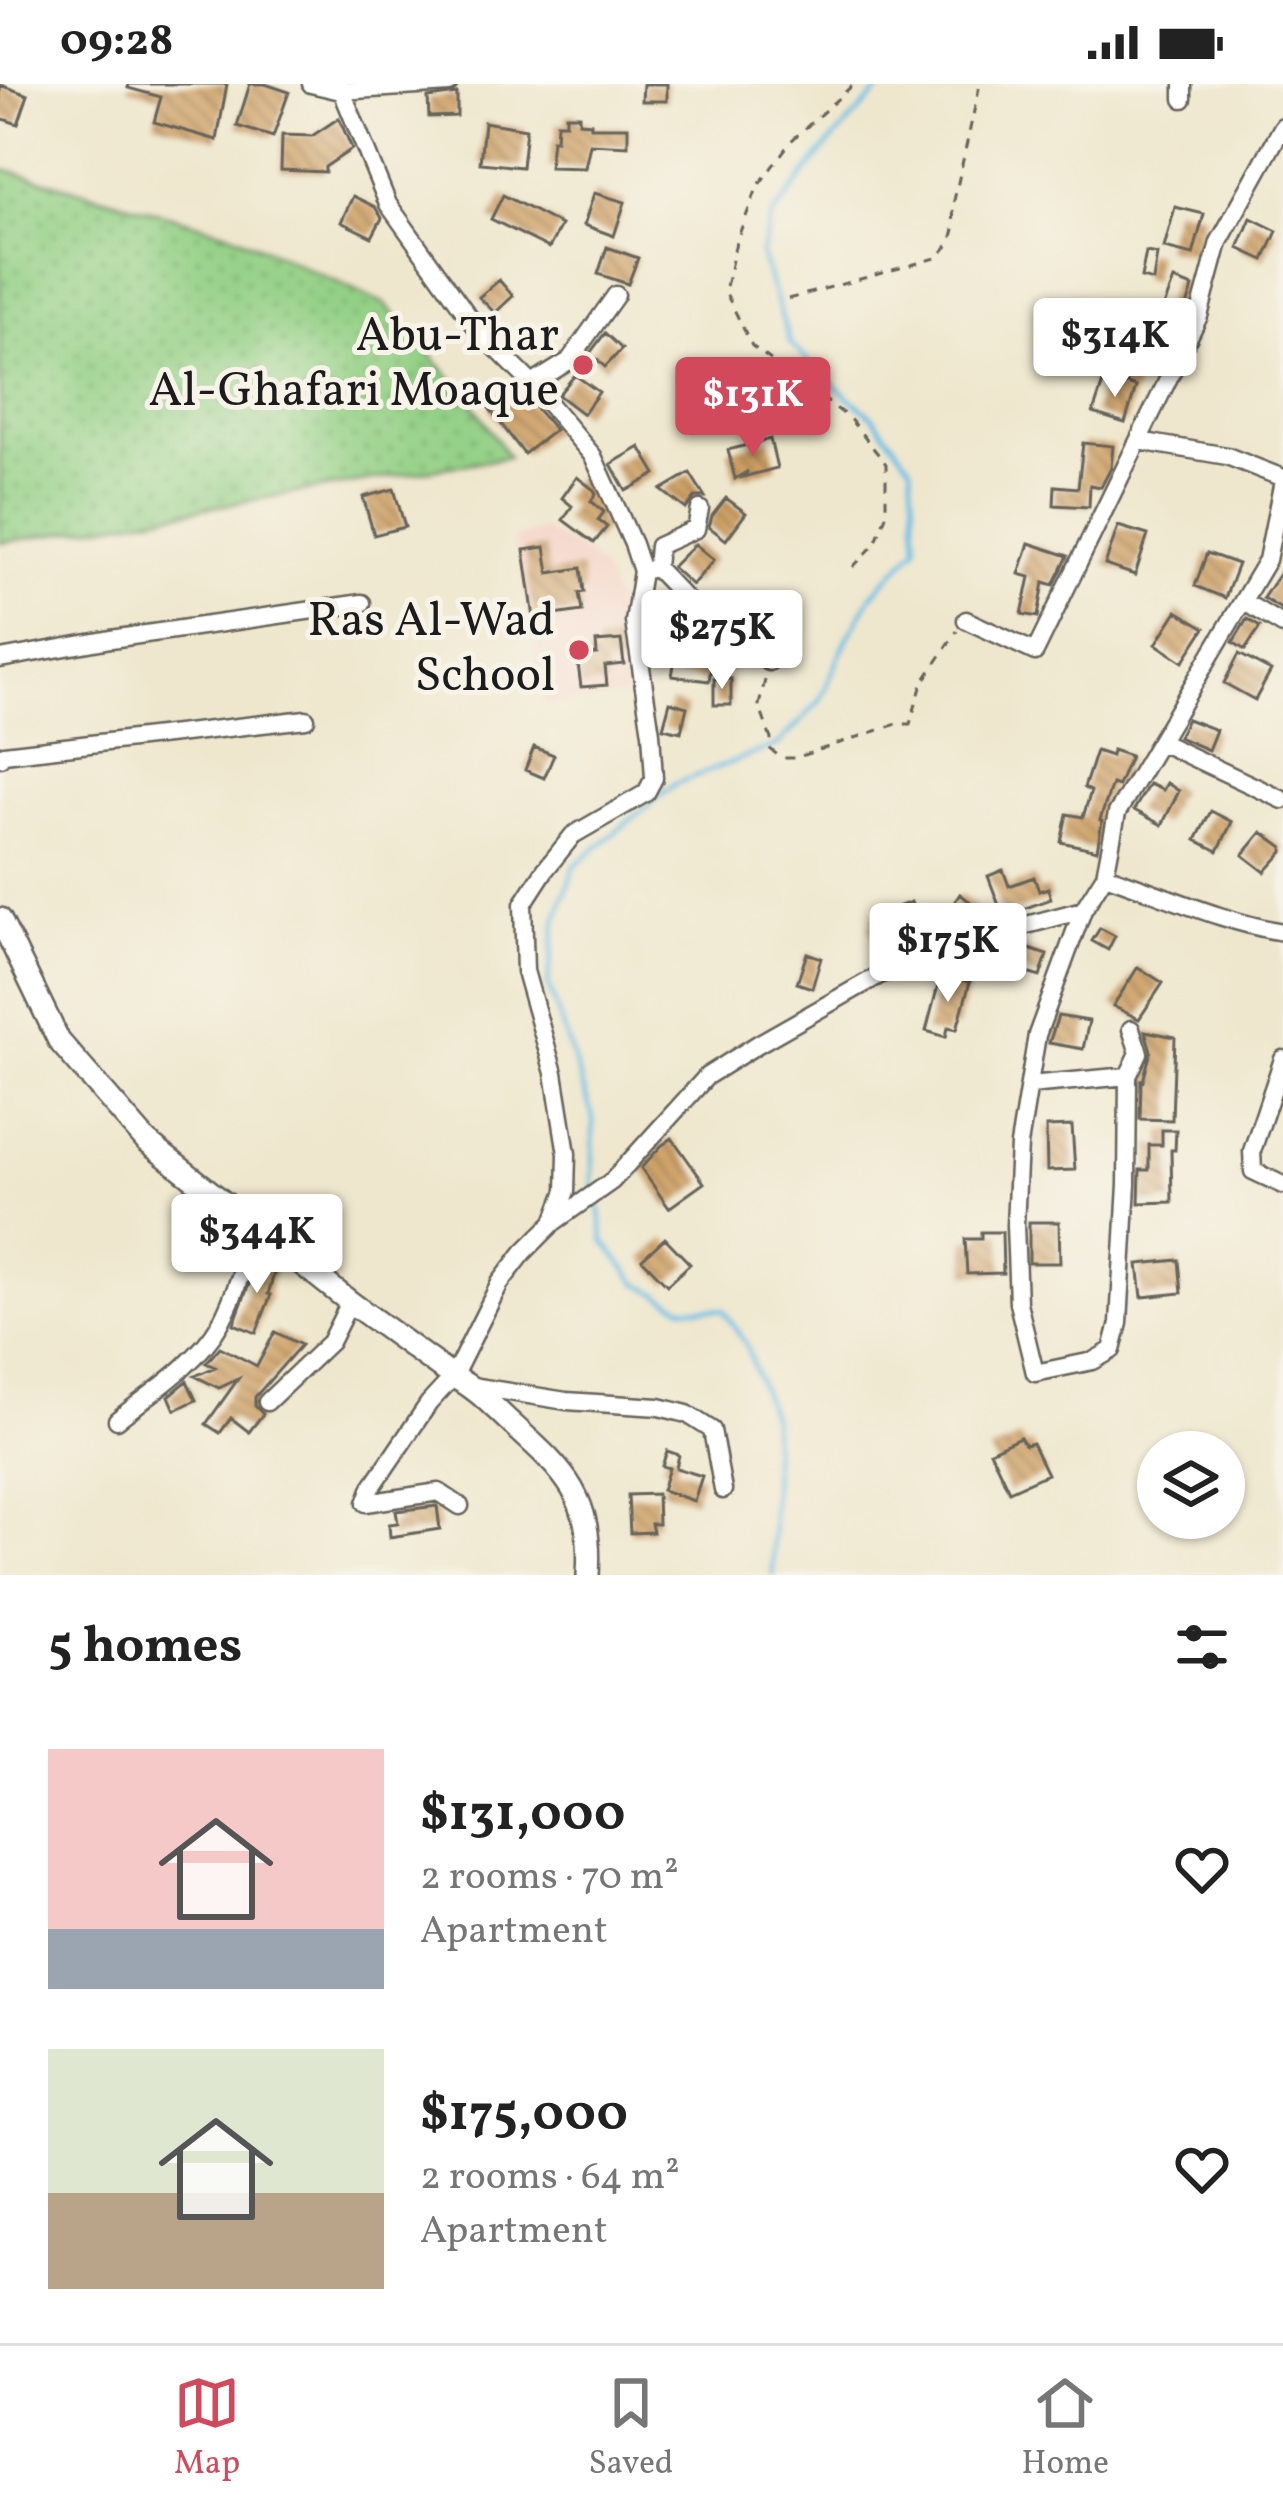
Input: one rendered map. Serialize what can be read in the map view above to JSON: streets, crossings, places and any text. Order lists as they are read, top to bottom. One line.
{"places":["Abu-Thar Al-Ghafari Moaque","Ras Al-Wad School"],"page":{"status":"09:28","price":["$314K","$131K","$275K","$175K","$344K"],"heading":"5 homes","list":[{"name":"$131,000","note":"2 rooms · 70 m² · Apartment"},{"name":"$175,000","note":"2 rooms · 64 m² · Apartment"}],"tabs":["Map","Saved","Home"]}}
